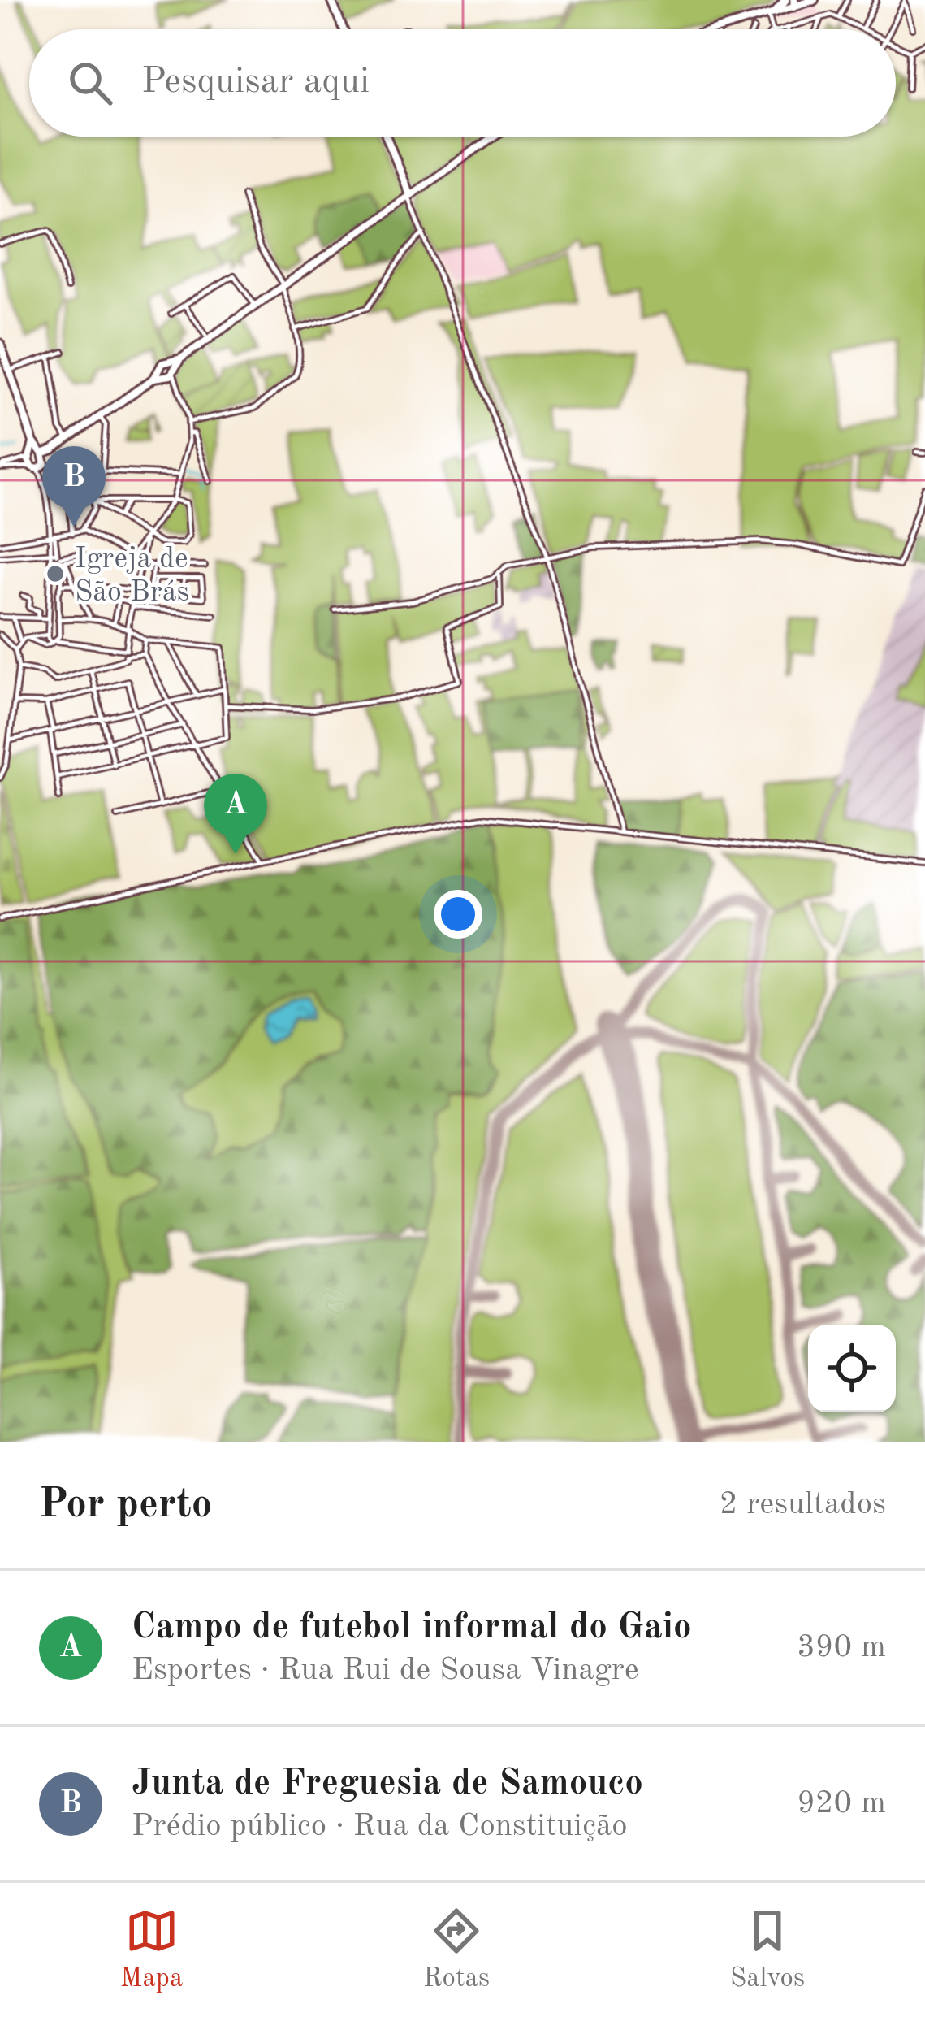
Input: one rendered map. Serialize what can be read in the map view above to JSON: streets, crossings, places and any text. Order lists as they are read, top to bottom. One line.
{"places":["Igreja de São Brás"],"page":{"search":"Pesquisar aqui","pins":["B","A"],"heading":["Por perto","2 resultados"],"list":[{"mark":"A","name":"Campo de futebol informal do Gaio","note":"Esportes · Rua Rui de Sousa Vinagre","value":"390 m"},{"mark":"B","name":"Junta de Freguesia de Samouco","note":"Prédio público · Rua da Constituição","value":"920 m"}],"nav":["Mapa","Rotas","Salvos"]}}
